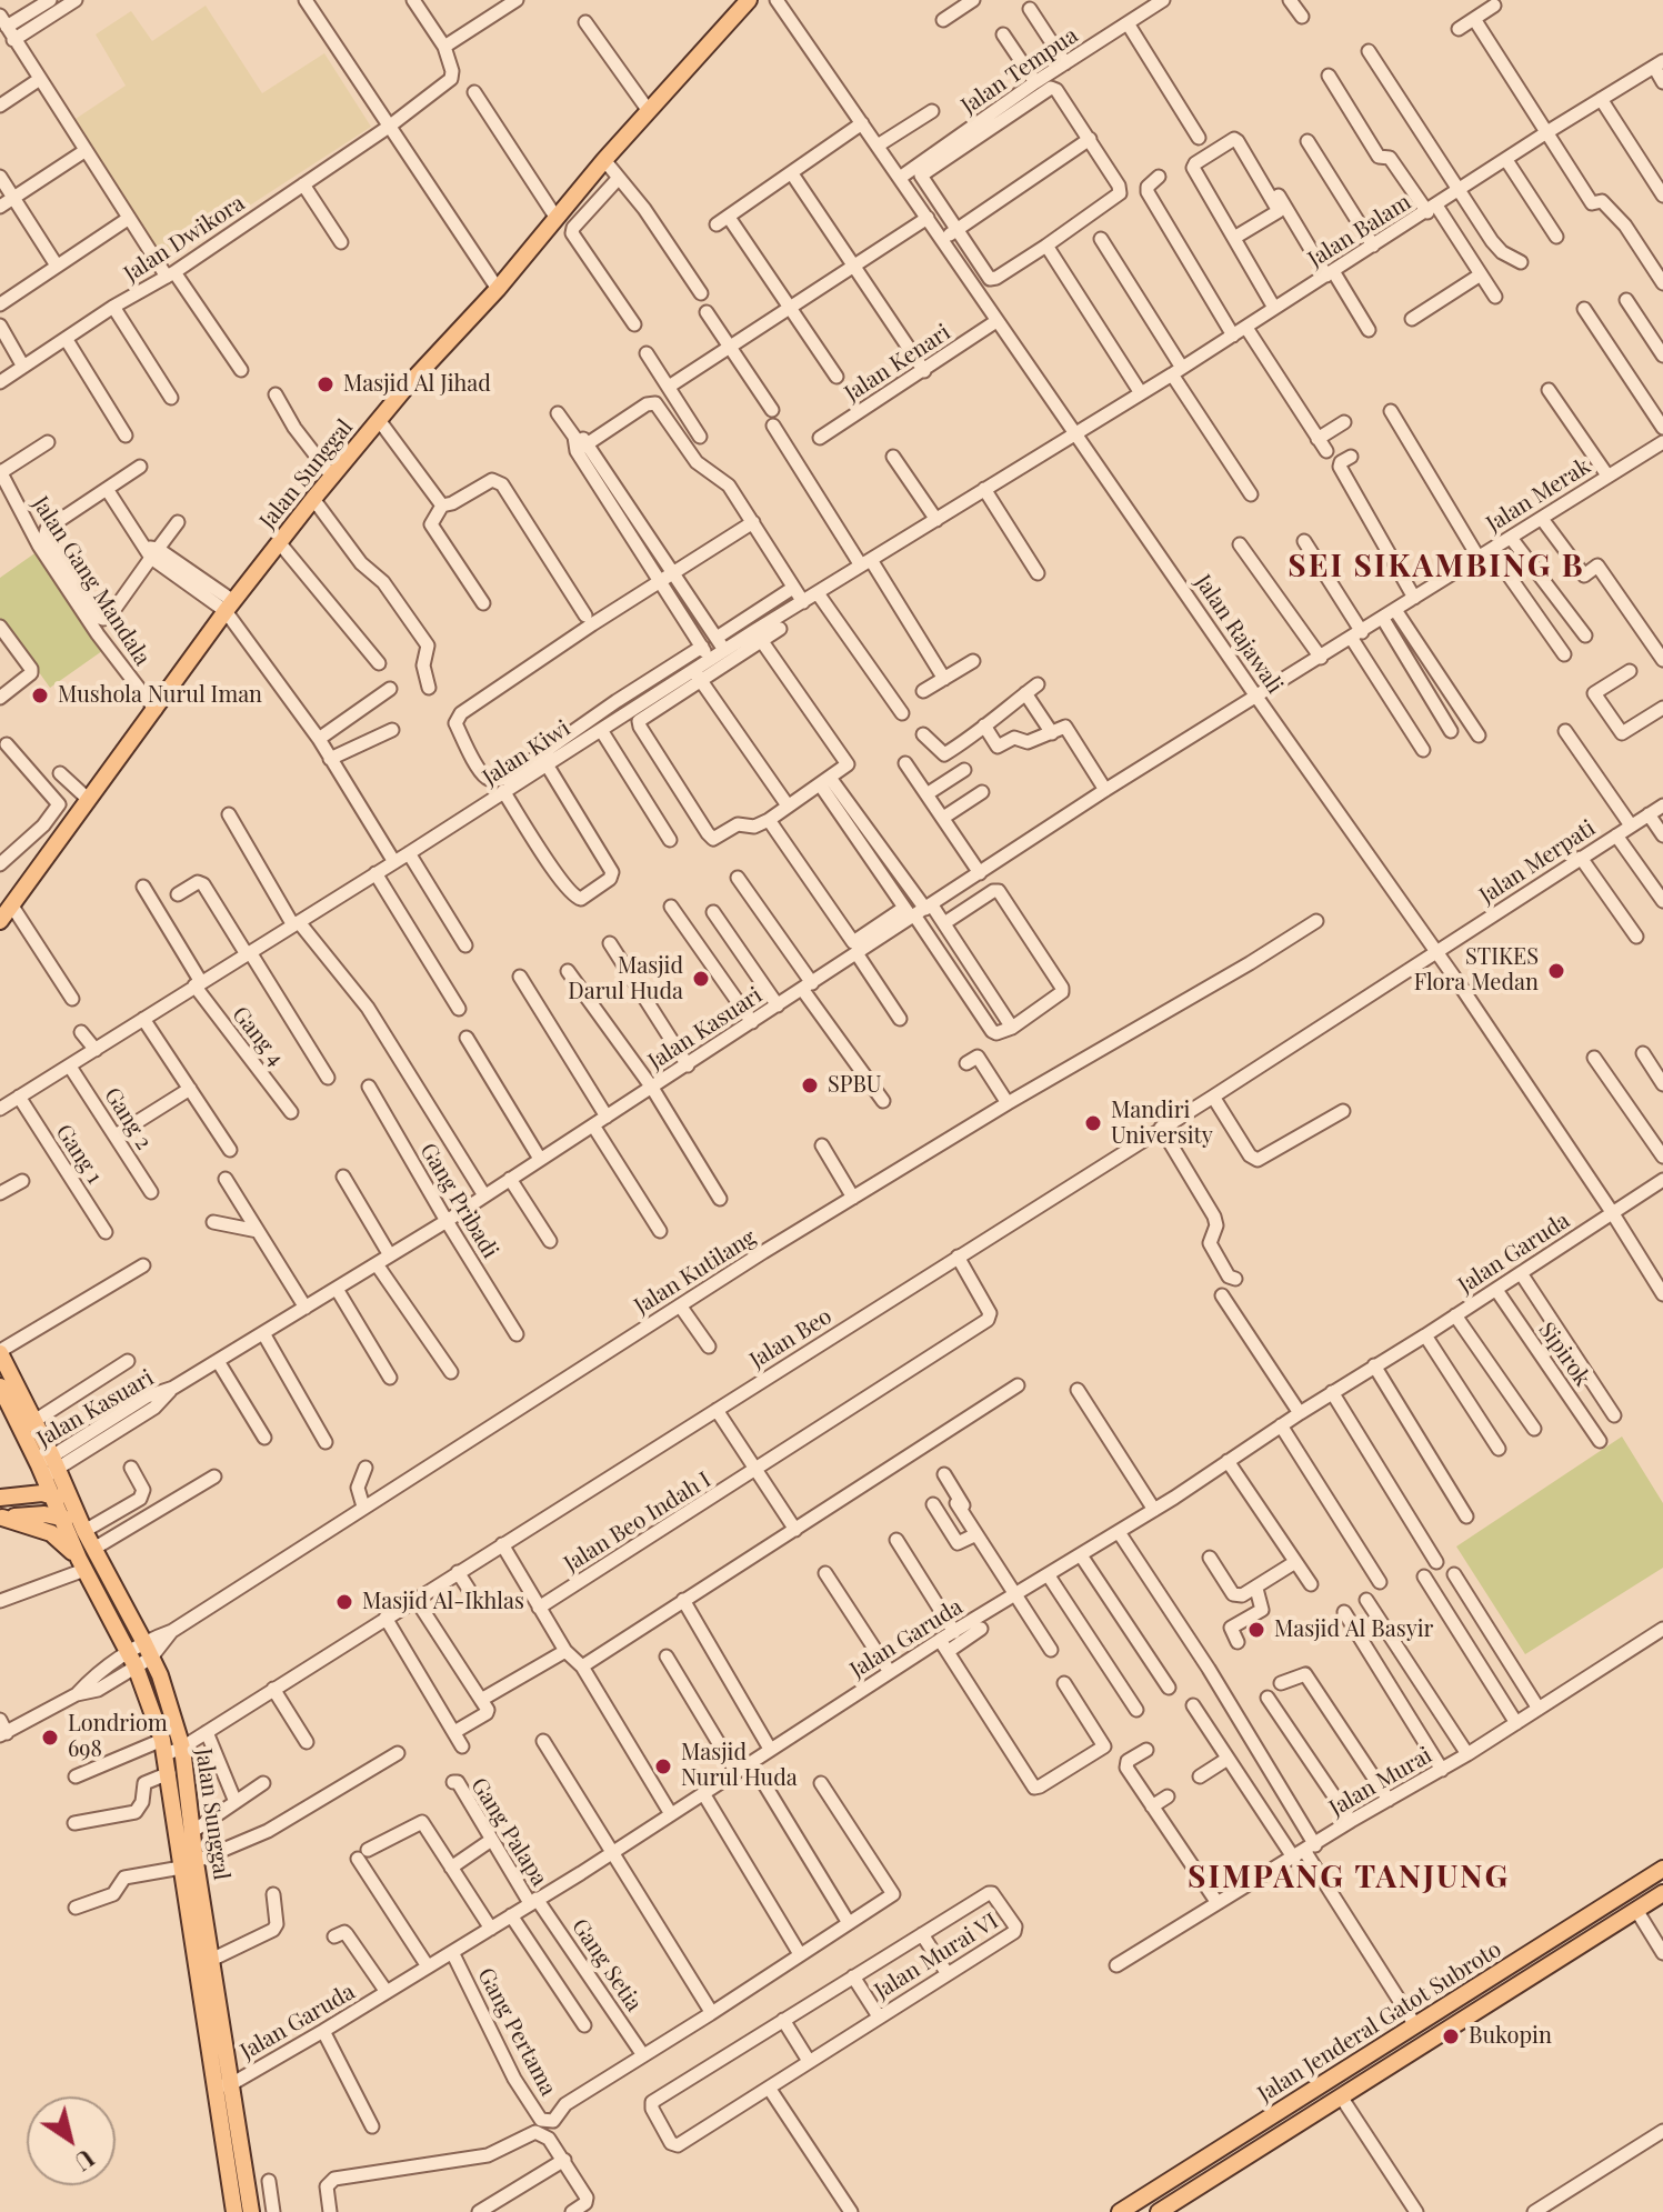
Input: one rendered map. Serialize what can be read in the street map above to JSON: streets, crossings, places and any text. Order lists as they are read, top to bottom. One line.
{"streets":{"main road":["Jalan Sunggal","Jalan Jenderal Gatot Subroto"],"street":["Jalan Tempua","Jalan Balam","Jalan Dwikora","Jalan Kenari","Jalan Merak","Jalan Gang Mandala","Jalan Rajawali","Jalan Kiwi","Jalan Merpati","Jalan Kasuari","Gang 4","Gang 2","Gang 1","Gang Pribadi","Jalan Garuda","Jalan Kutilang","Jalan Beo","Sipirok","Jalan Beo Indah I","Jalan Murai","Gang Palapa","Jalan Murai VI","Gang Setia","Gang Pertama"]},"crossings":[["Jalan Tempua","Jalan Rajawali"],["Jalan Balam","Jalan Rajawali"],["Jalan Balam","Jalan Kiwi"],["Jalan Kenari","Jalan Rajawali"],["Jalan Sunggal","Jalan Gang Mandala"],["Jalan Sunggal","Jalan Kasuari"],["Jalan Sunggal","Jalan Garuda"],["Jalan Sunggal","Jalan Kutilang"],["Jalan Sunggal","Jalan Beo"],["Jalan Merak","Jalan Rajawali"],["Jalan Merak","Jalan Kasuari"],["Jalan Rajawali","Jalan Kiwi"],["Jalan Rajawali","Jalan Merpati"],["Jalan Rajawali","Jalan Kasuari"],["Jalan Rajawali","Jalan Garuda"],["Jalan Rajawali","Jalan Beo"],["Jalan Kiwi","Gang 4"],["Jalan Kiwi","Gang 2"],["Jalan Kiwi","Gang 1"],["Jalan Merpati","Jalan Beo"],["Jalan Kasuari","Gang Pribadi"],["Jalan Garuda","Sipirok"],["Jalan Garuda","Gang Palapa"],["Jalan Garuda","Gang Setia"],["Jalan Garuda","Gang Pertama"],["Jalan Beo","Jalan Beo Indah I"],["Gang Palapa","Gang Setia"],["Gang Setia","Gang Pertama"]],"districts":["SEI SIKAMBING B","SIMPANG TANJUNG"],"places":["Masjid Al Jihad","Mushola Nurul Iman","STIKES Flora Medan","Masjid Darul Huda","SPBU","Mandiri University","Masjid Al-Ikhlas","Masjid Al Basyir","Londriom 698","Masjid Nurul Huda","Bukopin"],"north":"bottom right"}
